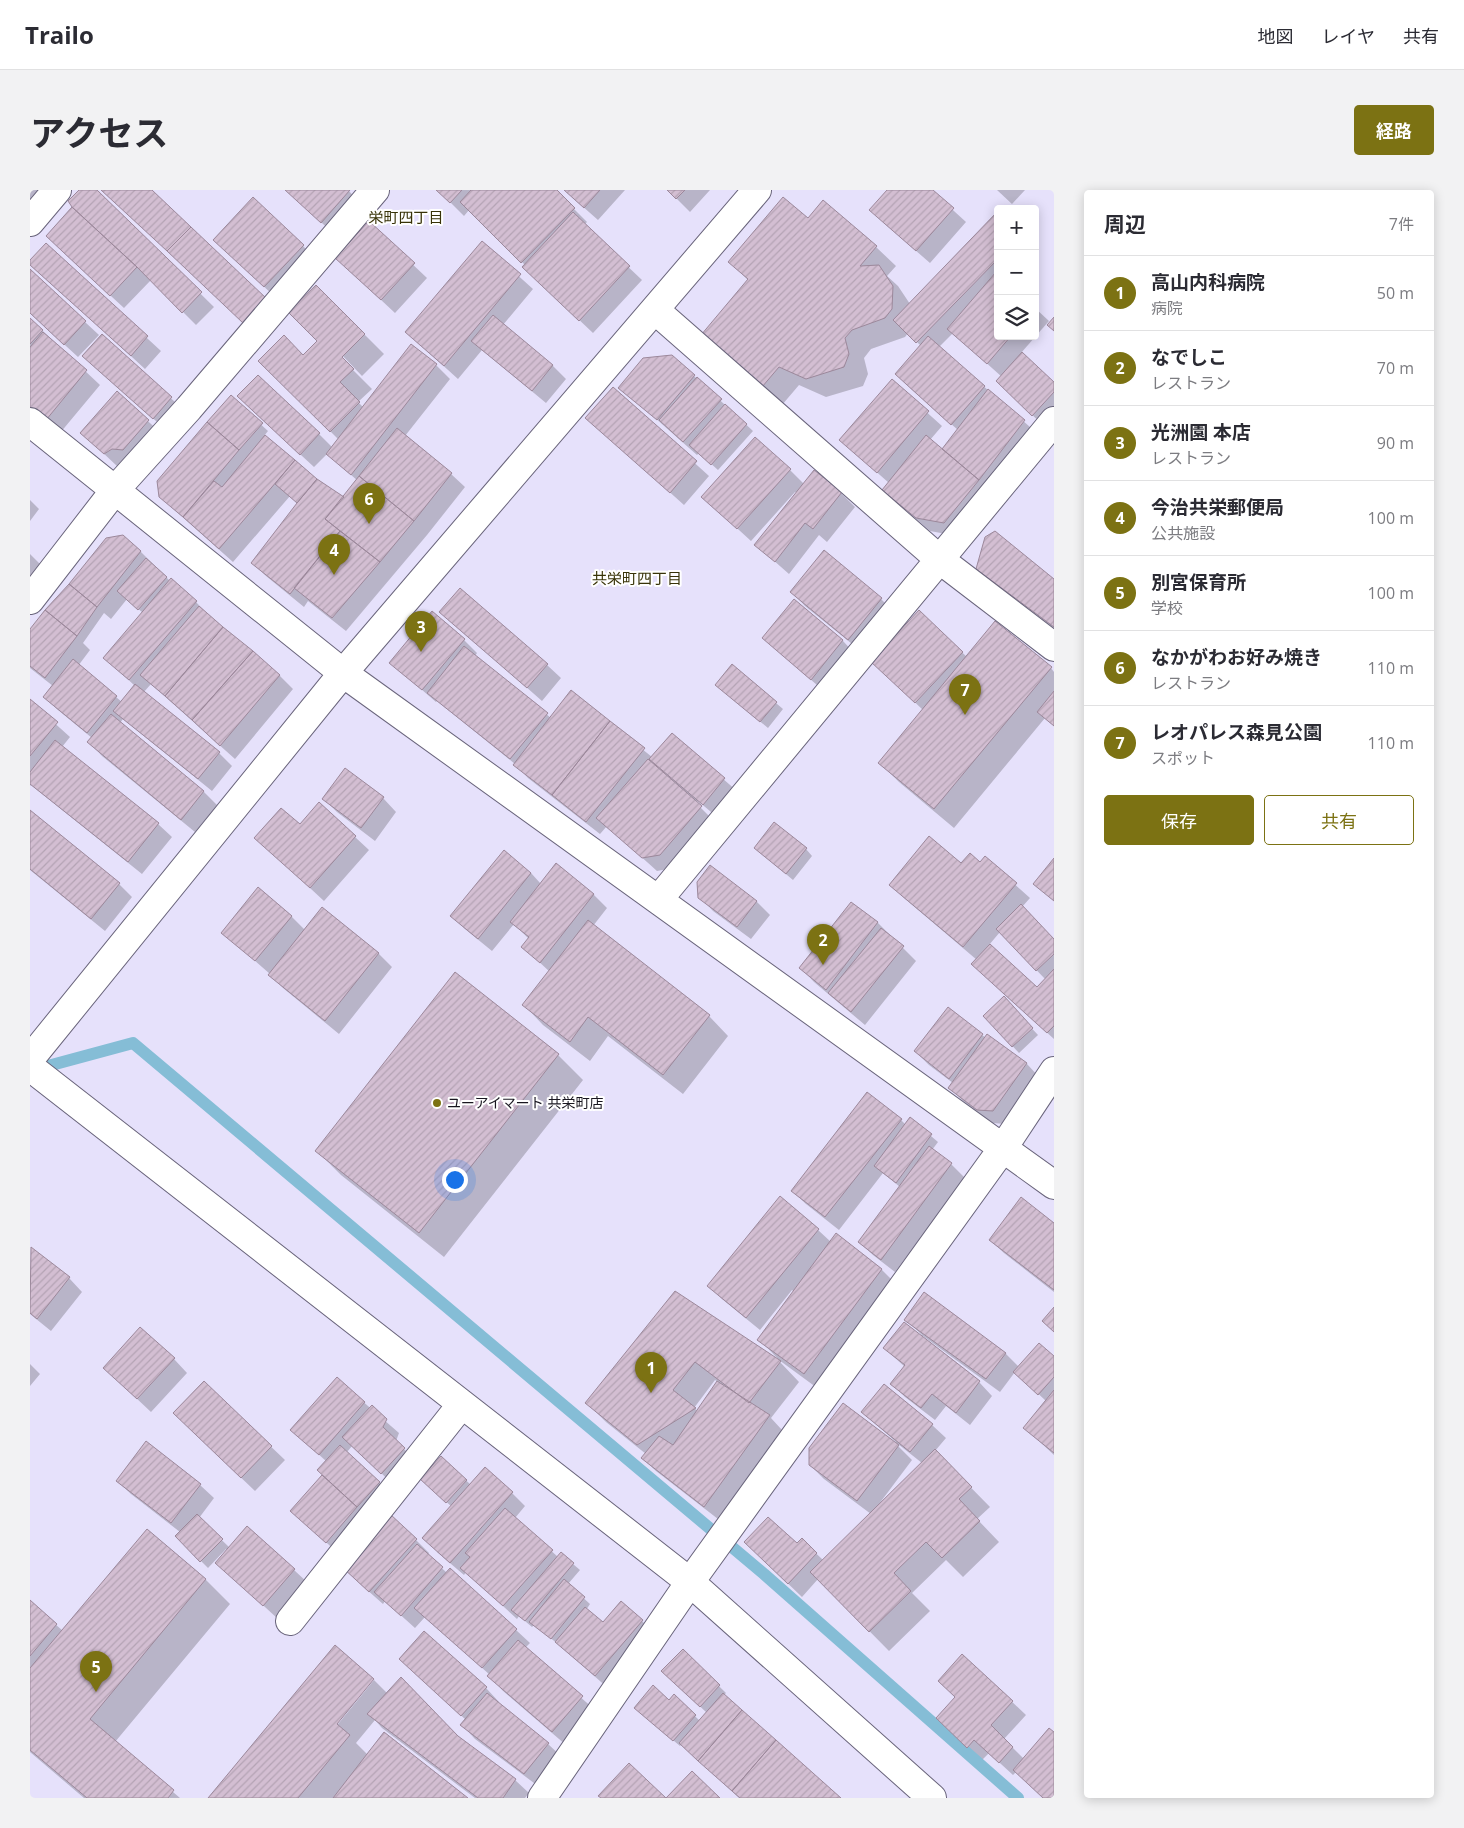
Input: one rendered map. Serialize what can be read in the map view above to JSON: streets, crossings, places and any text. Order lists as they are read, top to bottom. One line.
{"districts":["栄町四丁目","共栄町四丁目"],"places":["ユーアイマート 共栄町店"],"page":{"header":"Trailo","nav":["地図","レイヤ","共有"],"title":"アクセス","buttons":["経路",["保存","共有"]],"heading":["周辺","7件"],"map_buttons":["+","−"],"list":[{"mark":"1","name":"高山内科病院","note":"病院","value":"50 m"},{"mark":"2","name":"なでしこ","note":"レストラン","value":"70 m"},{"mark":"3","name":"光洲園 本店","note":"レストラン","value":"90 m"},{"mark":"4","name":"今治共栄郵便局","note":"公共施設","value":"100 m"},{"mark":"5","name":"別宮保育所","note":"学校","value":"100 m"},{"mark":"6","name":"なかがわお好み焼き","note":"レストラン","value":"110 m"},{"mark":"7","name":"レオパレス森見公園","note":"スポット","value":"110 m"}],"pins":["6","4","3","7","2","1","5"]}}
